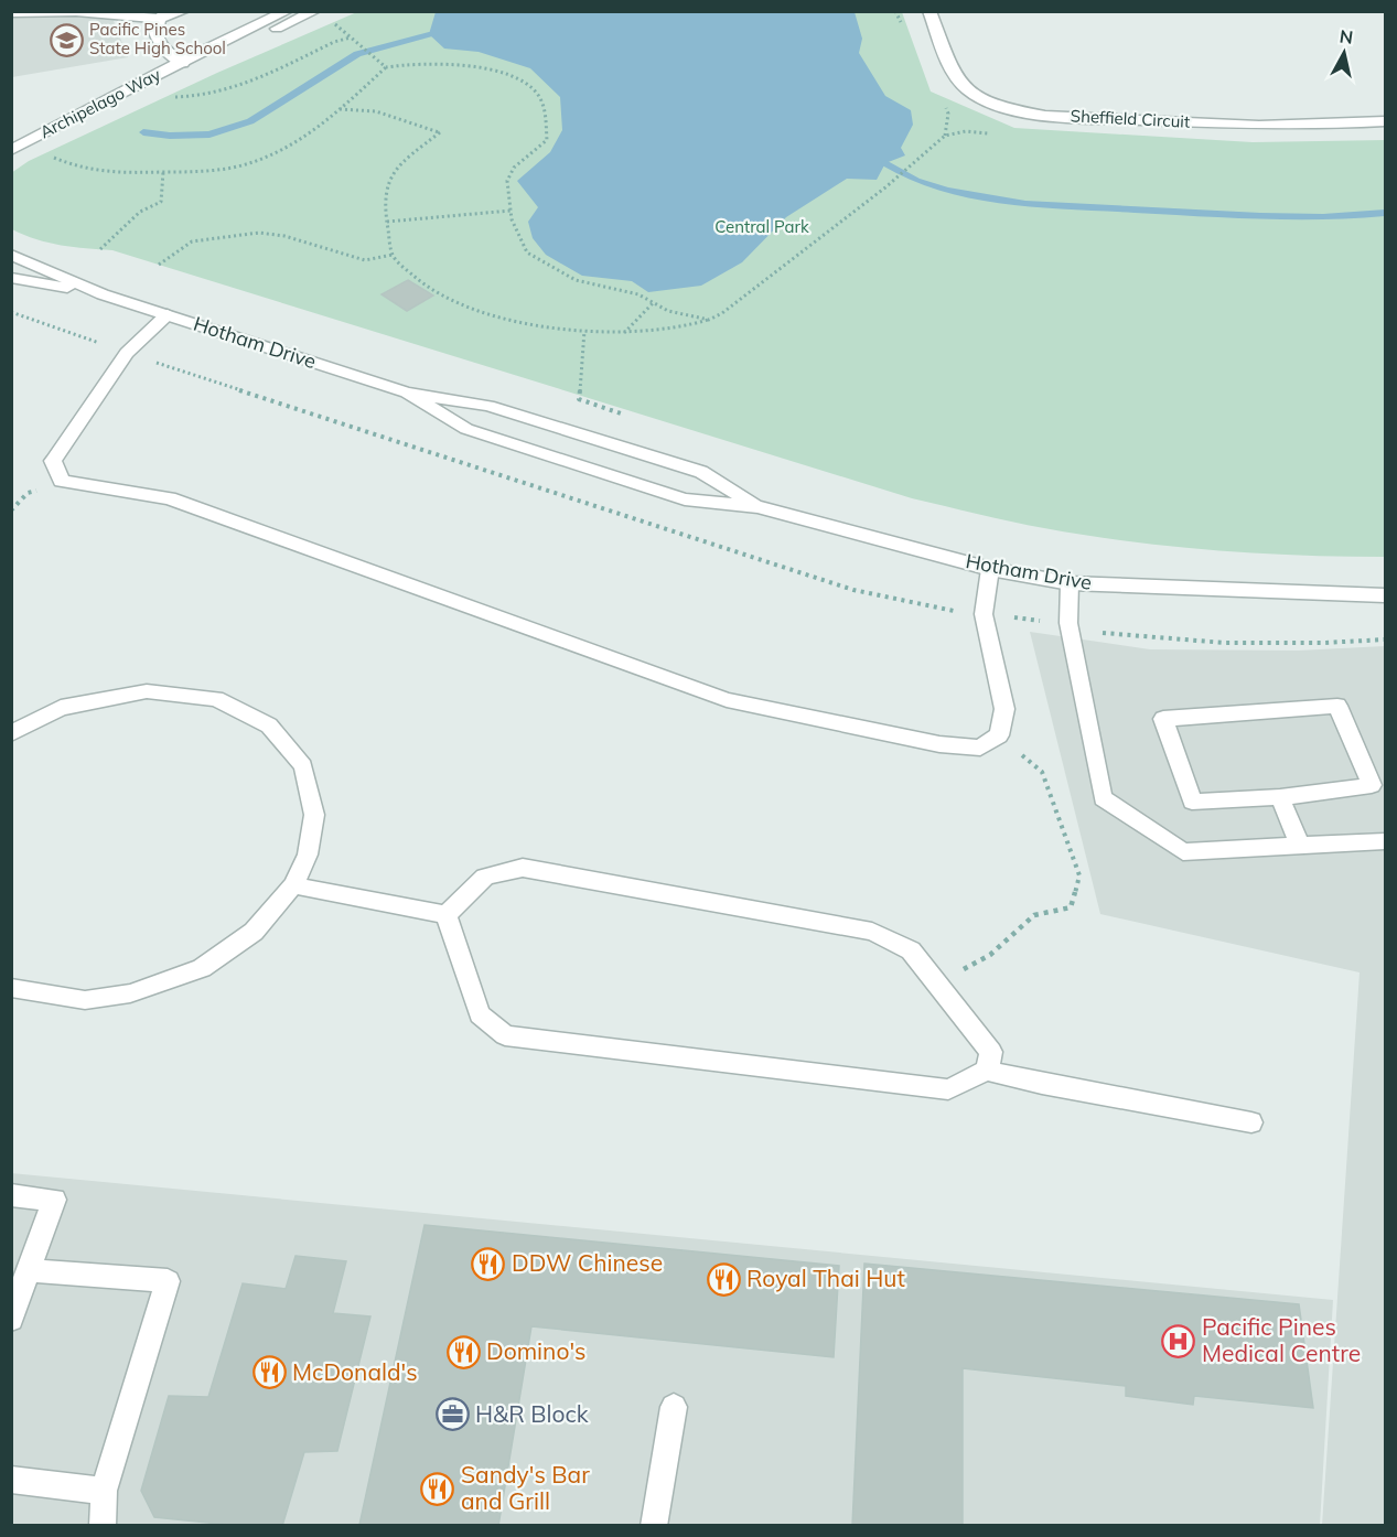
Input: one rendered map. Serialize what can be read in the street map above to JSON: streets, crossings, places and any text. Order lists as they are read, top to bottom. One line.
{"streets":{"street":["Archipelago Way","Sheffield Circuit","Hotham Drive"]},"parks":["Central Park"],"places":{"school or university":["Pacific Pines State High School"],"restaurant":["DDW Chinese","Royal Thai Hut","Domino's","McDonald's","Sandy's Bar and Grill"],"hospital":["Pacific Pines Medical Centre"],"office":["H&R Block"]},"north":"top"}
